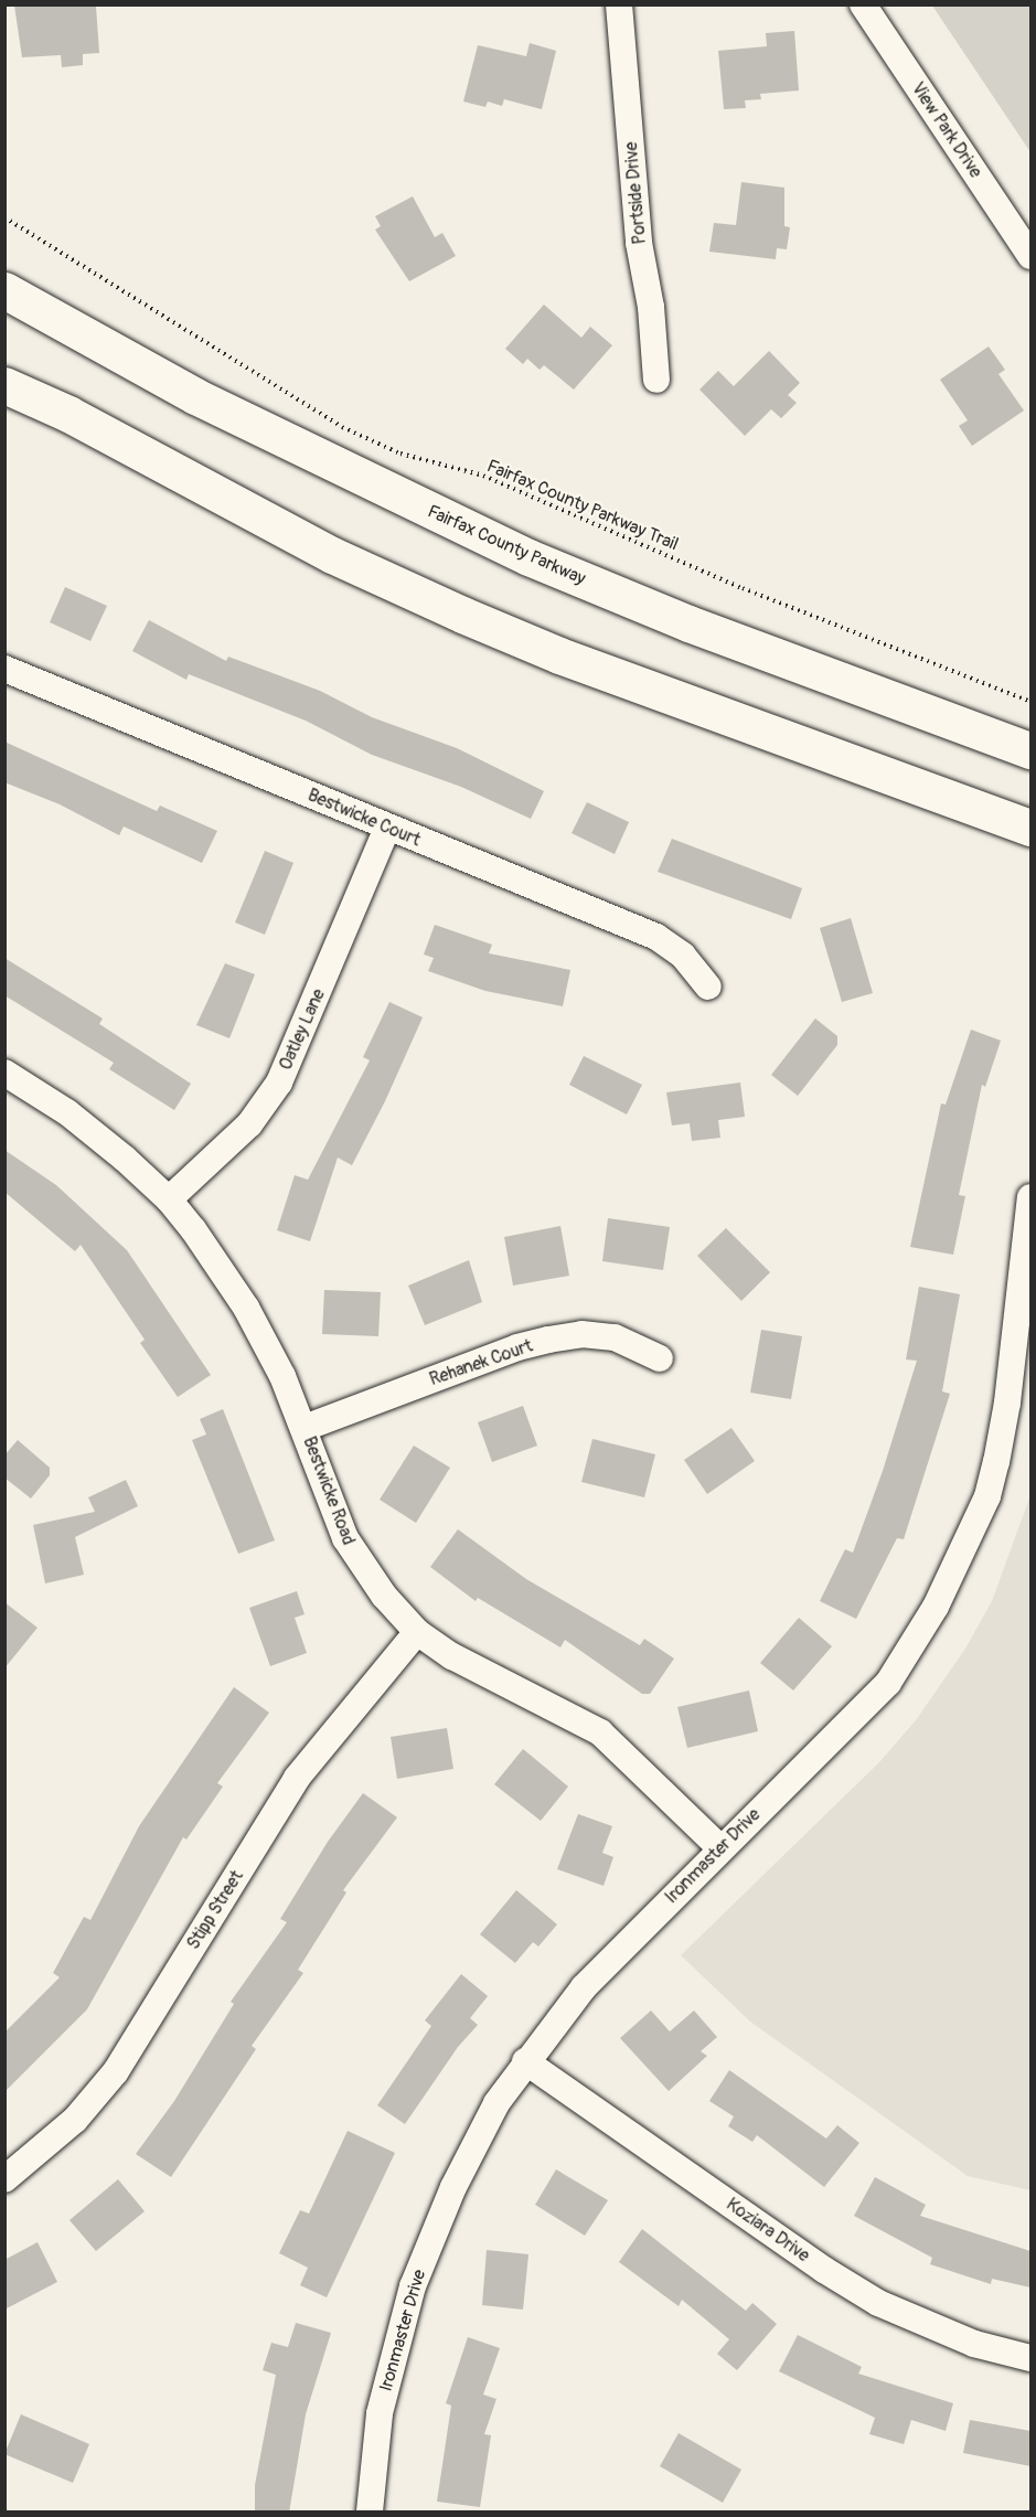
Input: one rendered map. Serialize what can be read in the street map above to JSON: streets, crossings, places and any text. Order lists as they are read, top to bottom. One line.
{"streets":{"highway":["Fairfax County Parkway"],"street":["View Park Drive","Portside Drive","Bestwicke Court","Oatley Lane","Rehanek Court","Bestwicke Road","Ironmaster Drive","Stipp Street","Koziara Drive"],"path":["Fairfax County Parkway Trail"]},"crossings":[["Bestwicke Court","Oatley Lane"],["Oatley Lane","Bestwicke Road"],["Rehanek Court","Bestwicke Road"],["Bestwicke Road","Ironmaster Drive"],["Bestwicke Road","Stipp Street"],["Ironmaster Drive","Koziara Drive"]]}
